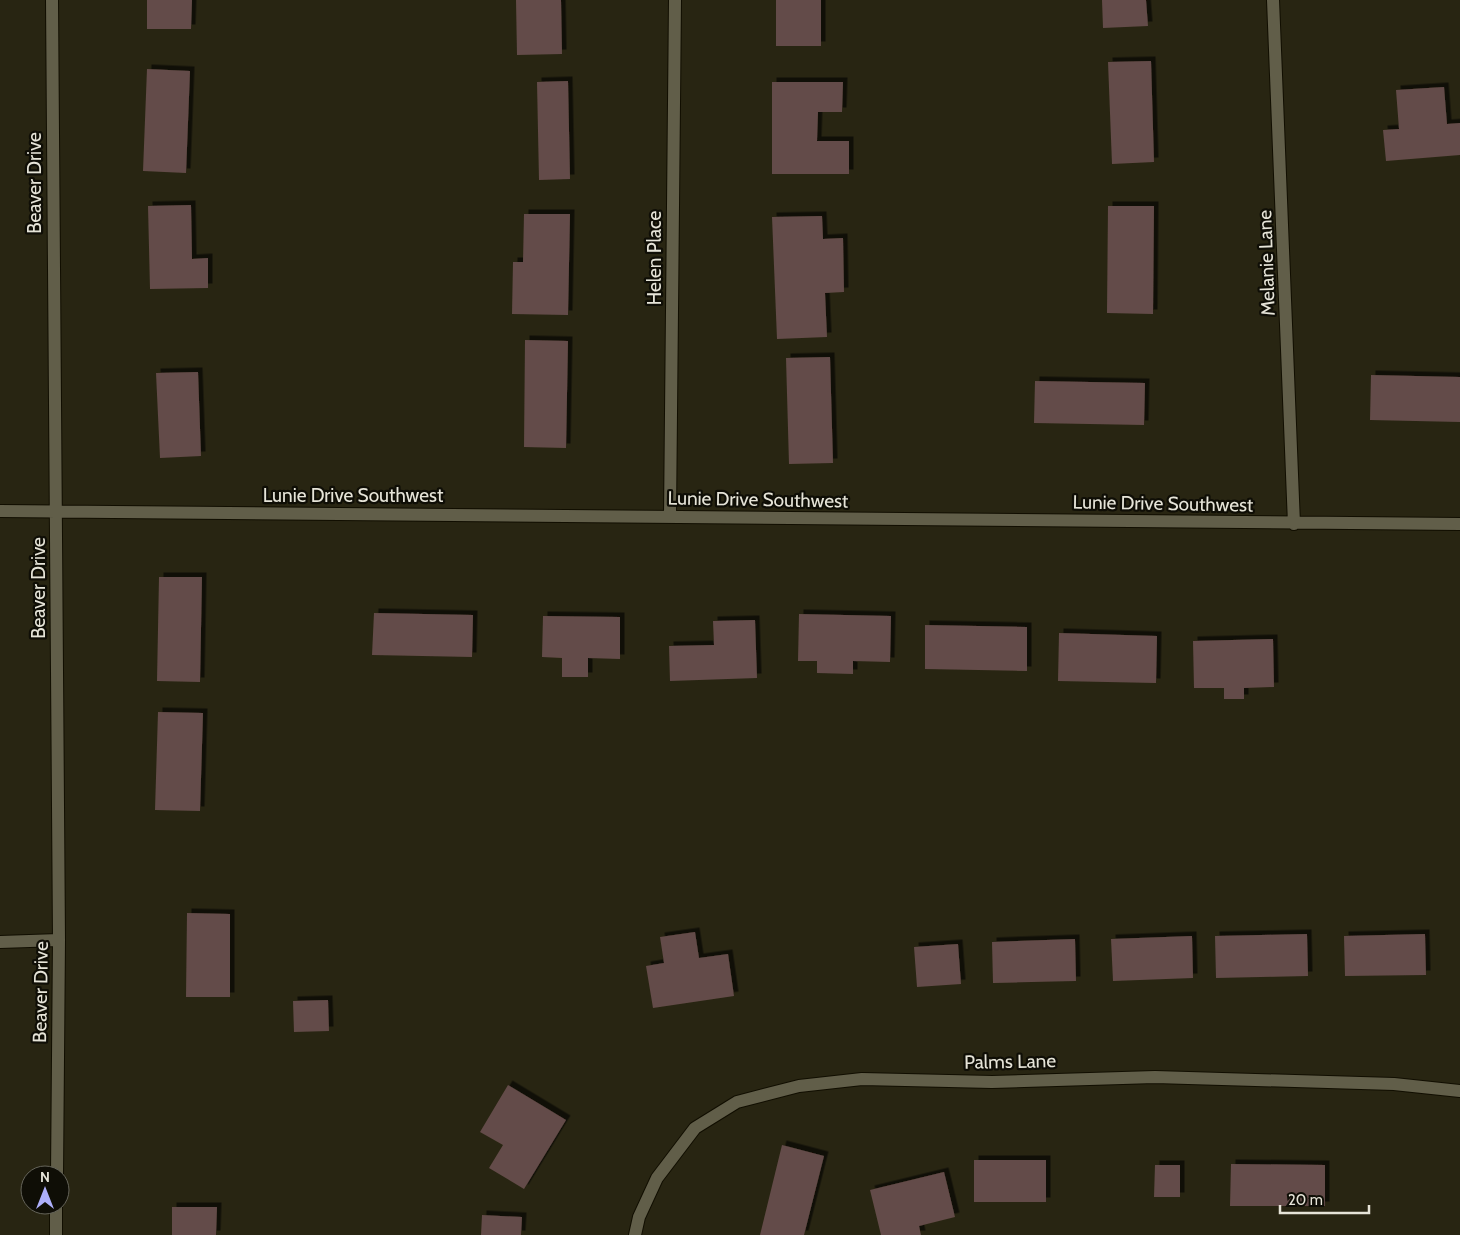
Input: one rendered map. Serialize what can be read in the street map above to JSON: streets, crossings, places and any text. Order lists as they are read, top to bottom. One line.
{"streets":{"street":["Beaver Drive","Helen Place","Melanie Lane","Lunie Drive Southwest","Palms Lane"]},"crossings":[["Beaver Drive","Lunie Drive Southwest"],["Helen Place","Lunie Drive Southwest"],["Melanie Lane","Lunie Drive Southwest"]],"scale_bar":"20 m","north":"top"}
